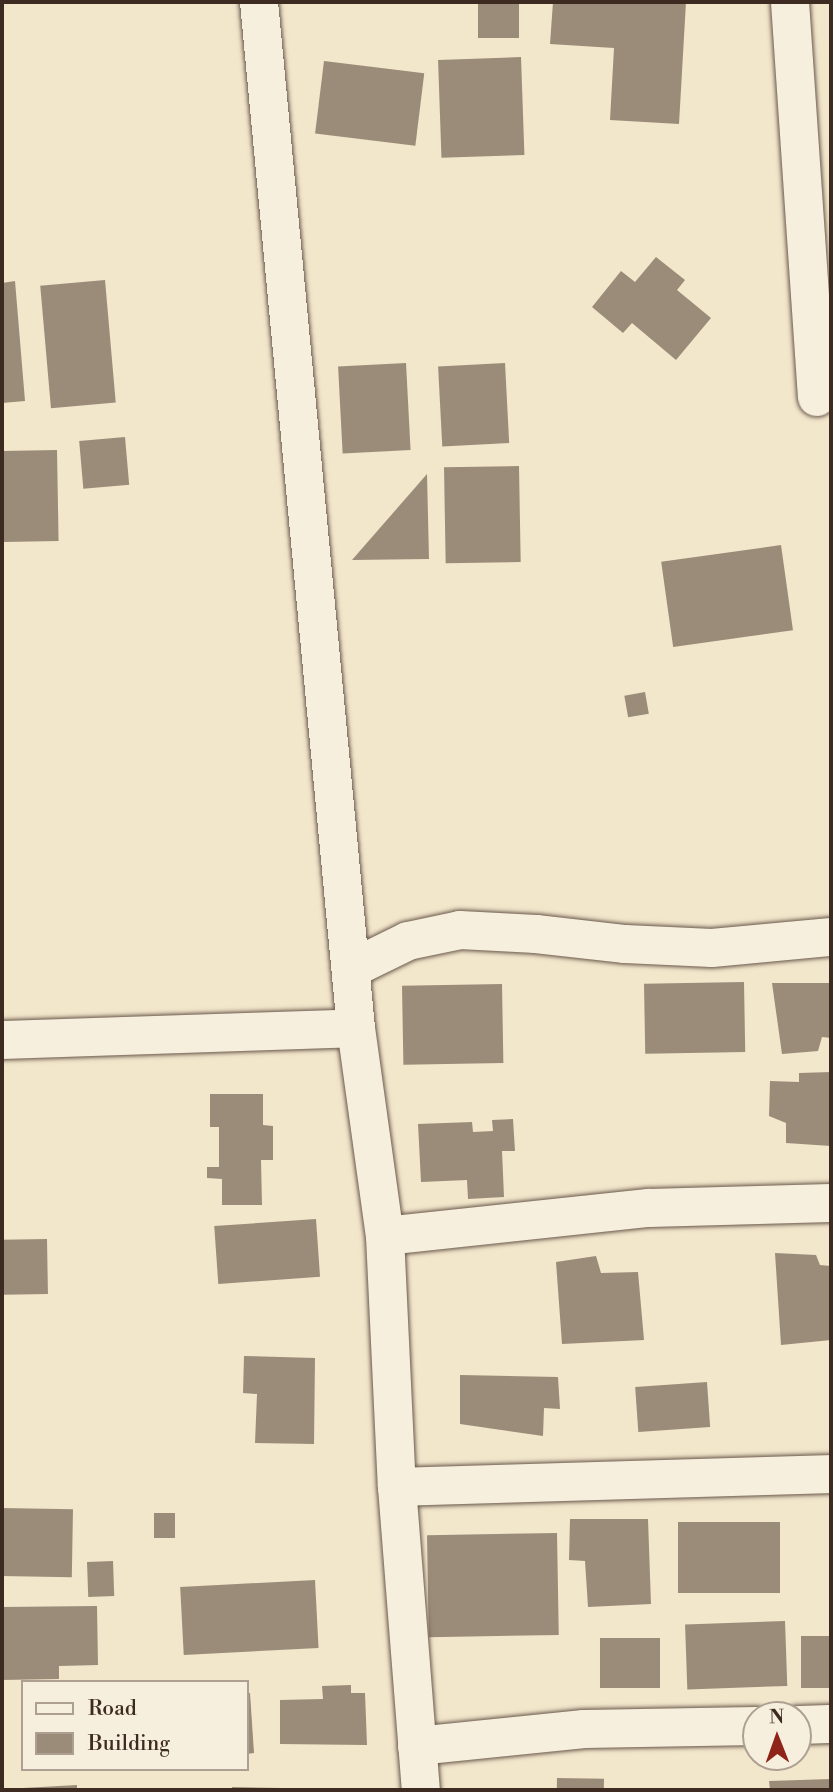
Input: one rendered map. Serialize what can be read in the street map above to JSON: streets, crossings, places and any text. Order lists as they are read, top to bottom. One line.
{"legend":["Road","Building"],"north":"top"}
